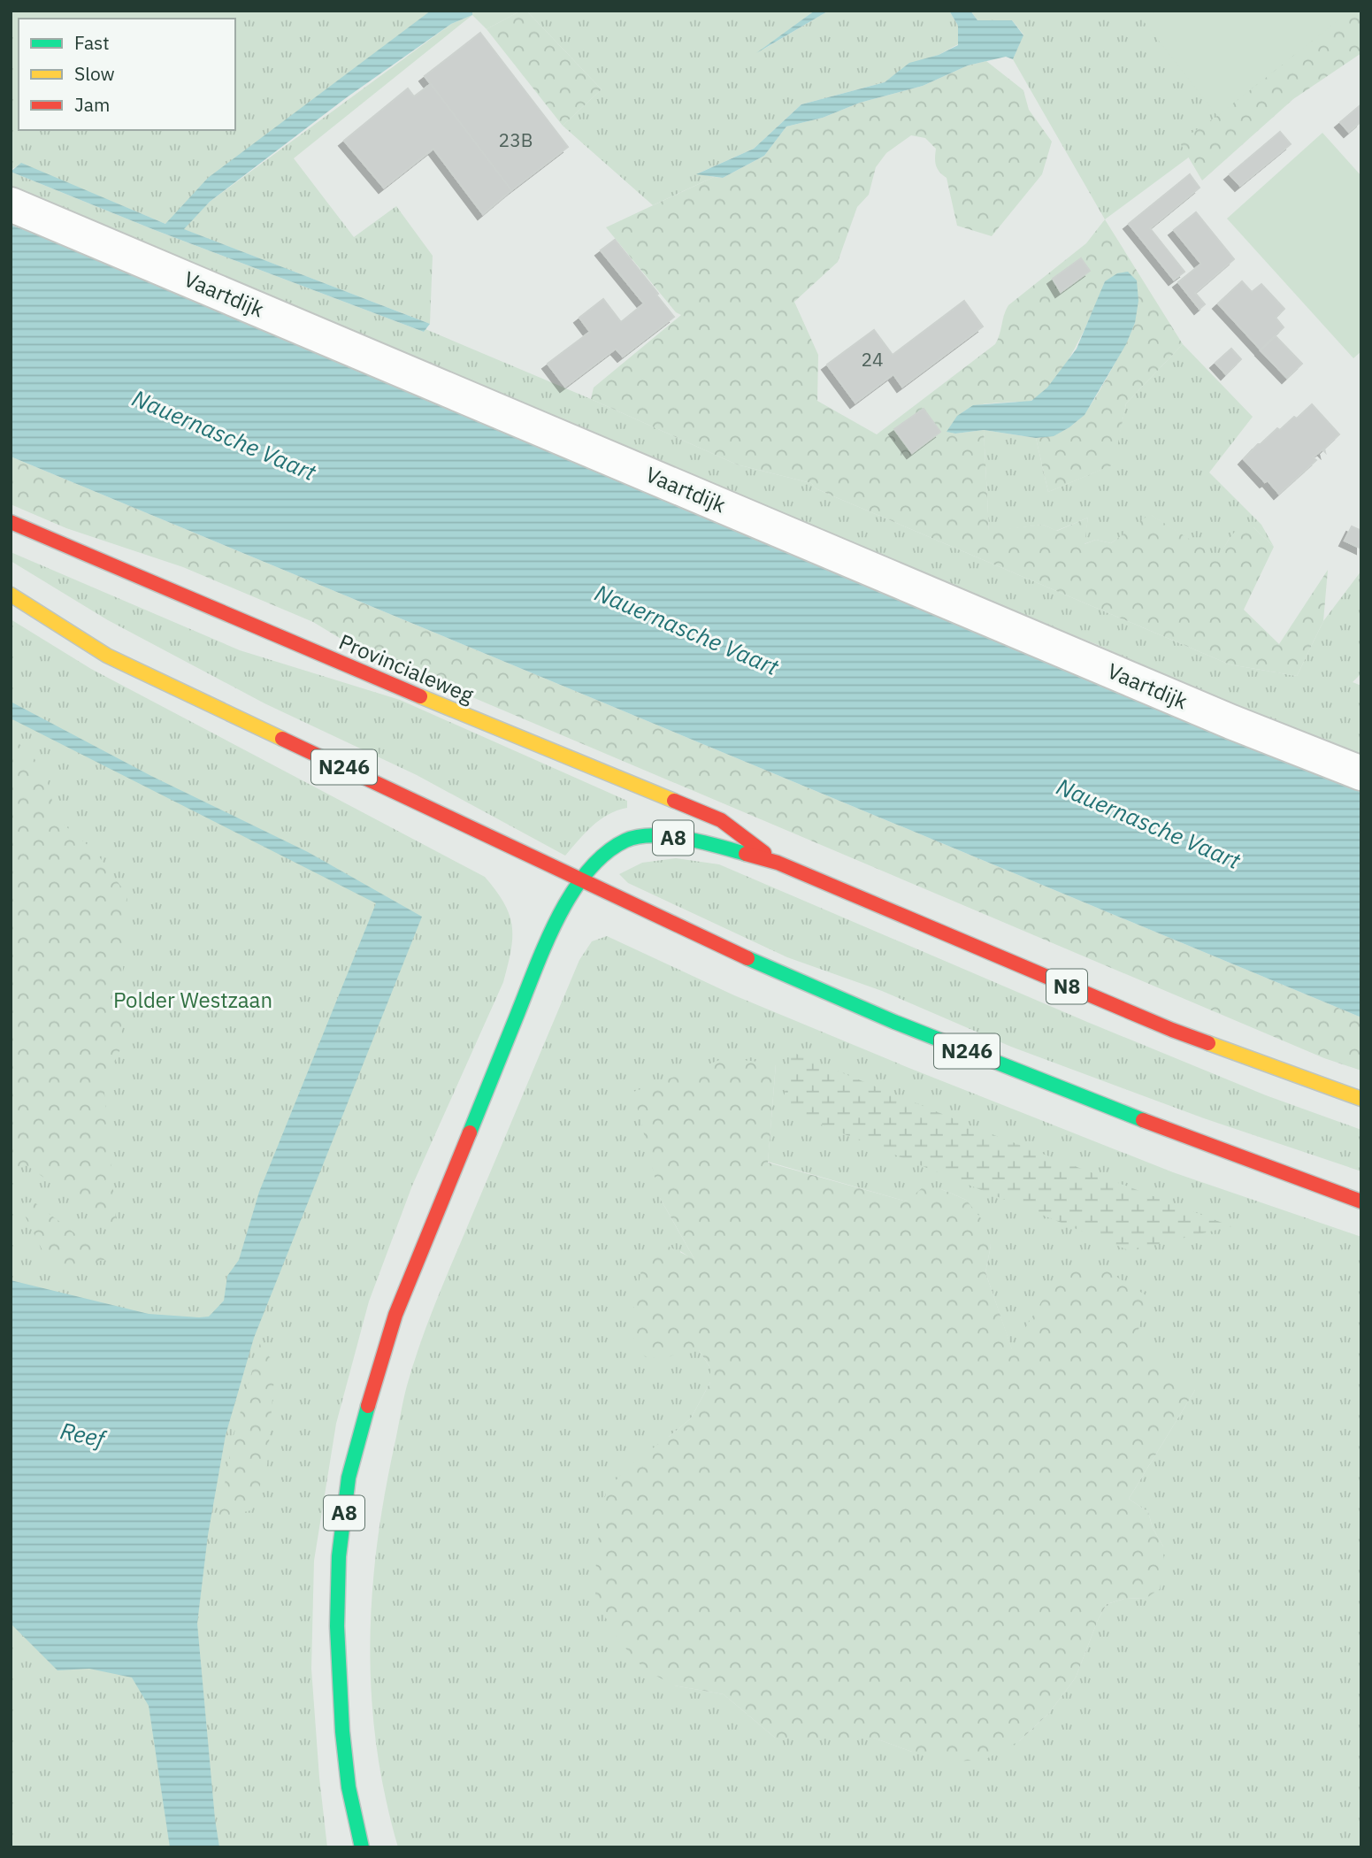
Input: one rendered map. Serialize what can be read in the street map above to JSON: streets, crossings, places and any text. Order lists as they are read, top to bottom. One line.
{"streets":{"highway":["Provincialeweg","N246","A8","N8"],"street":["Vaartdijk"]},"crossings":[["Provincialeweg","A8"],["Provincialeweg","N8"],["N246","A8"],["A8","N8"]],"water":["Nauernasche Vaart","Reef"],"parks":["Polder Westzaan"],"house_numbers":["23B","24"],"legend":["Fast","Slow","Jam"]}
